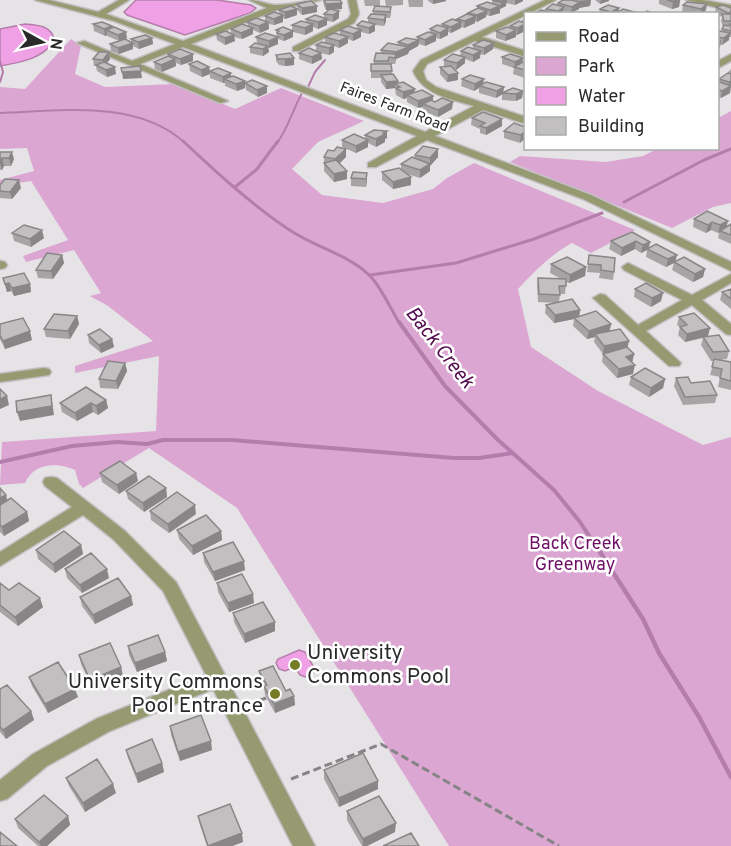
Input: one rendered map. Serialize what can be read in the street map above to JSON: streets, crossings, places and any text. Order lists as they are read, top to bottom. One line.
{"streets":{"street":["Faires Farm Road"]},"water":["Back Creek"],"parks":["Back Creek Greenway"],"places":["University Commons Pool","University Commons Pool Entrance"],"legend":["Road","Park","Water","Building"],"north":"right"}
